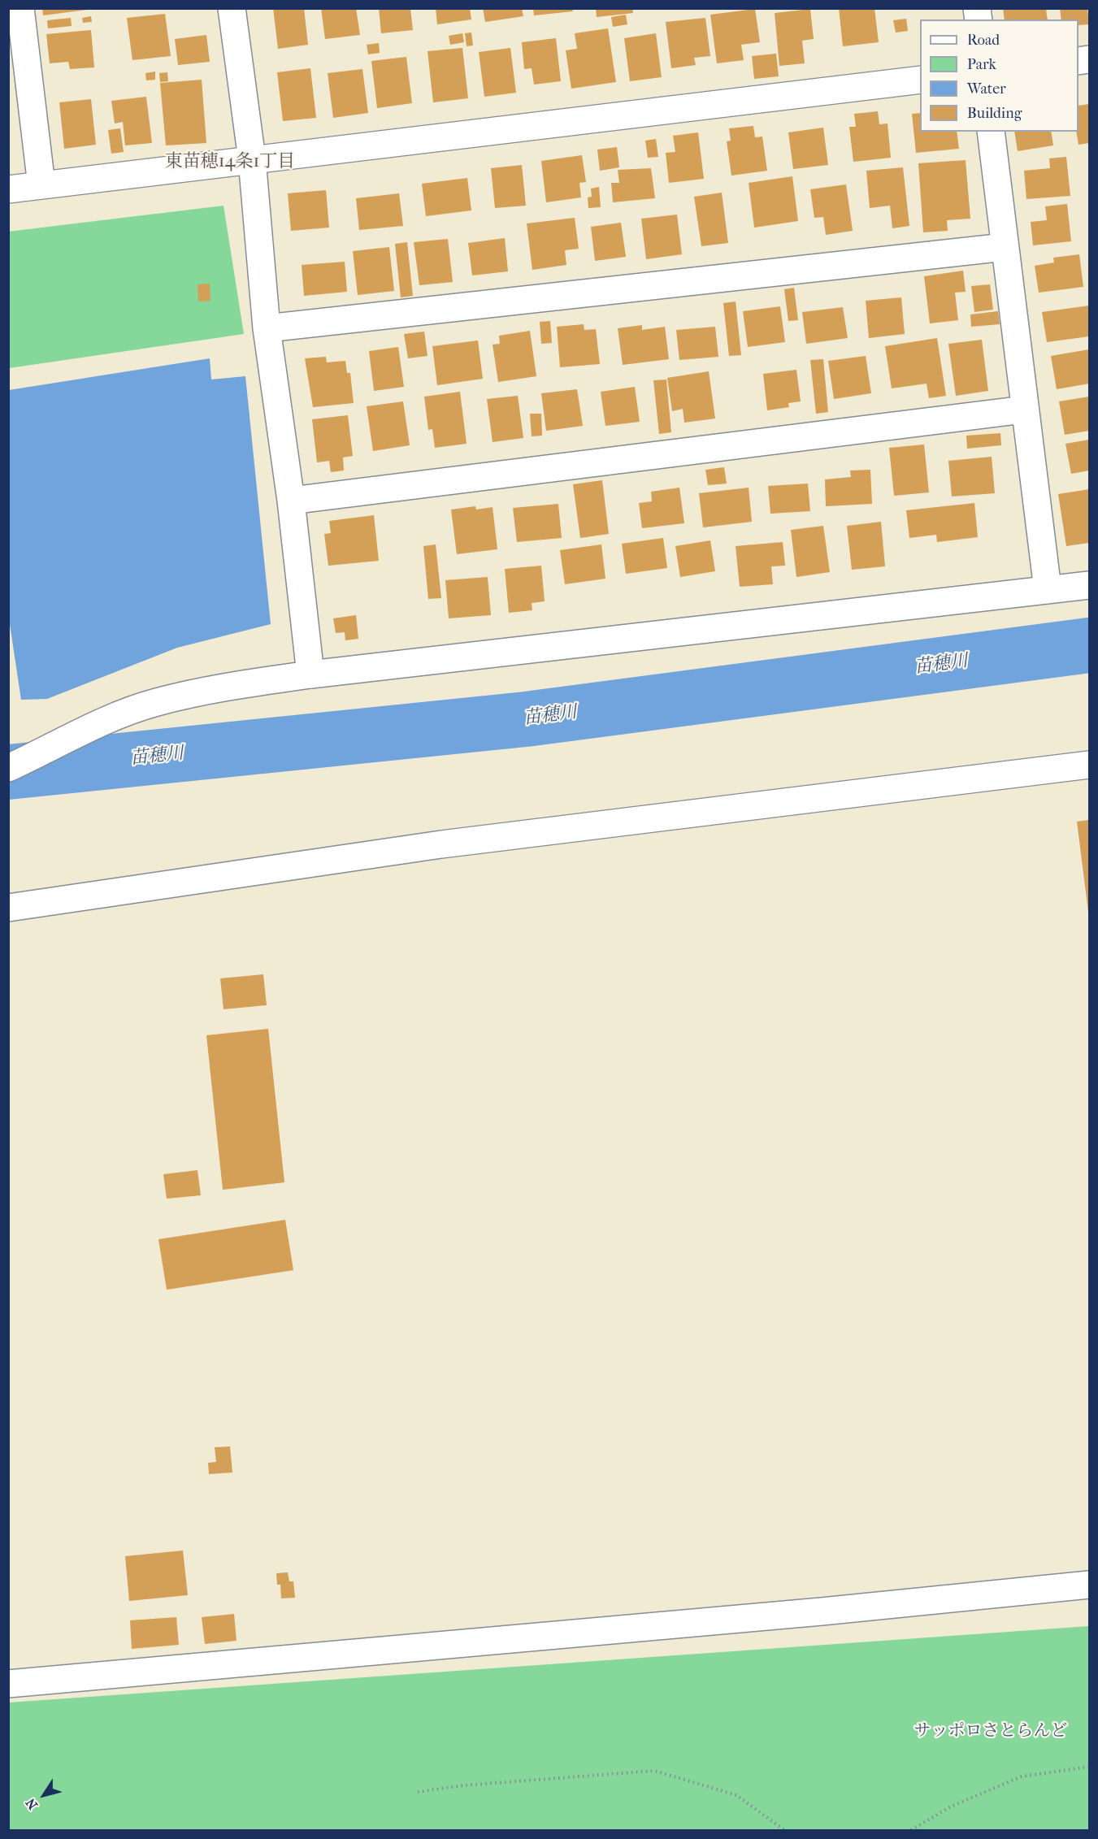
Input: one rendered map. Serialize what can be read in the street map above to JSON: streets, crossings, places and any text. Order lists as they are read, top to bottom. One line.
{"districts":["東苗穂14条1丁目"],"water":["苗穂川"],"parks":["サッポロさとらんど"],"legend":["Road","Park","Water","Building"],"north":"bottom left"}
